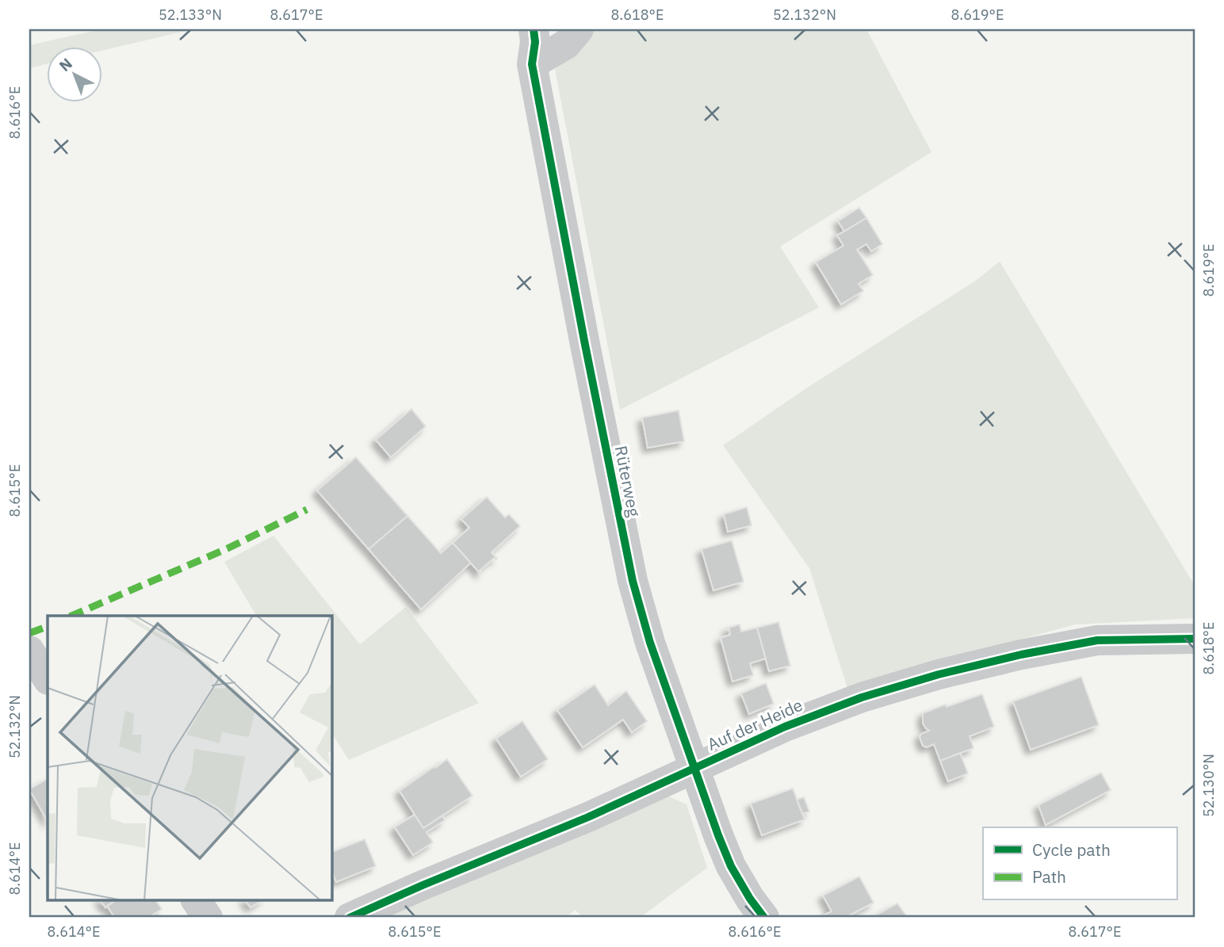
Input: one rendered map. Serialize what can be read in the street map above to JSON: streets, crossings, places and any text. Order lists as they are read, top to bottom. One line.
{"streets":{"street":["Rüterweg","Auf der Heide"]},"crossings":[["Rüterweg","Auf der Heide"]],"legend":["Cycle path","Path"],"north":"top left","coordinates":["52.133°N","8.617°E","8.618°E","52.132°N","8.619°E","8.616°E","8.615°E","52.130°N","8.614°E"]}
